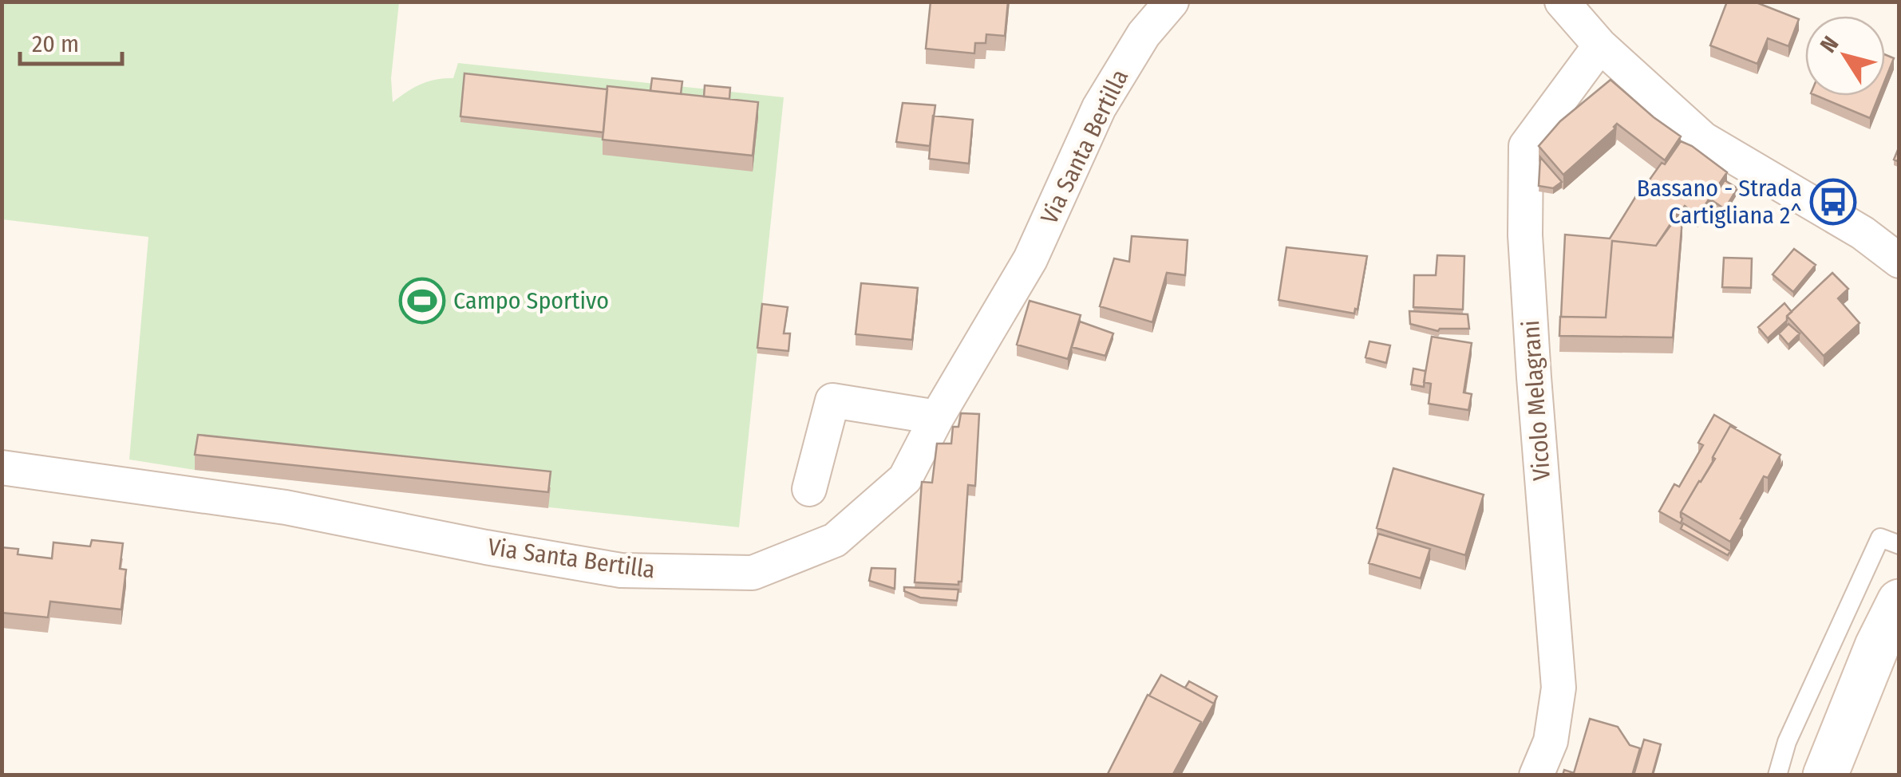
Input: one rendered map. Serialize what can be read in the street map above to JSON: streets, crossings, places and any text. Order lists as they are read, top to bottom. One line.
{"streets":{"street":["Via Santa Bertilla","Vicolo Melagrani"]},"places":{"bus stop":["Bassano - Strada Cartigliana 2^"],"sports":["Campo Sportivo"]},"scale_bar":"20 m","north":"top left"}
